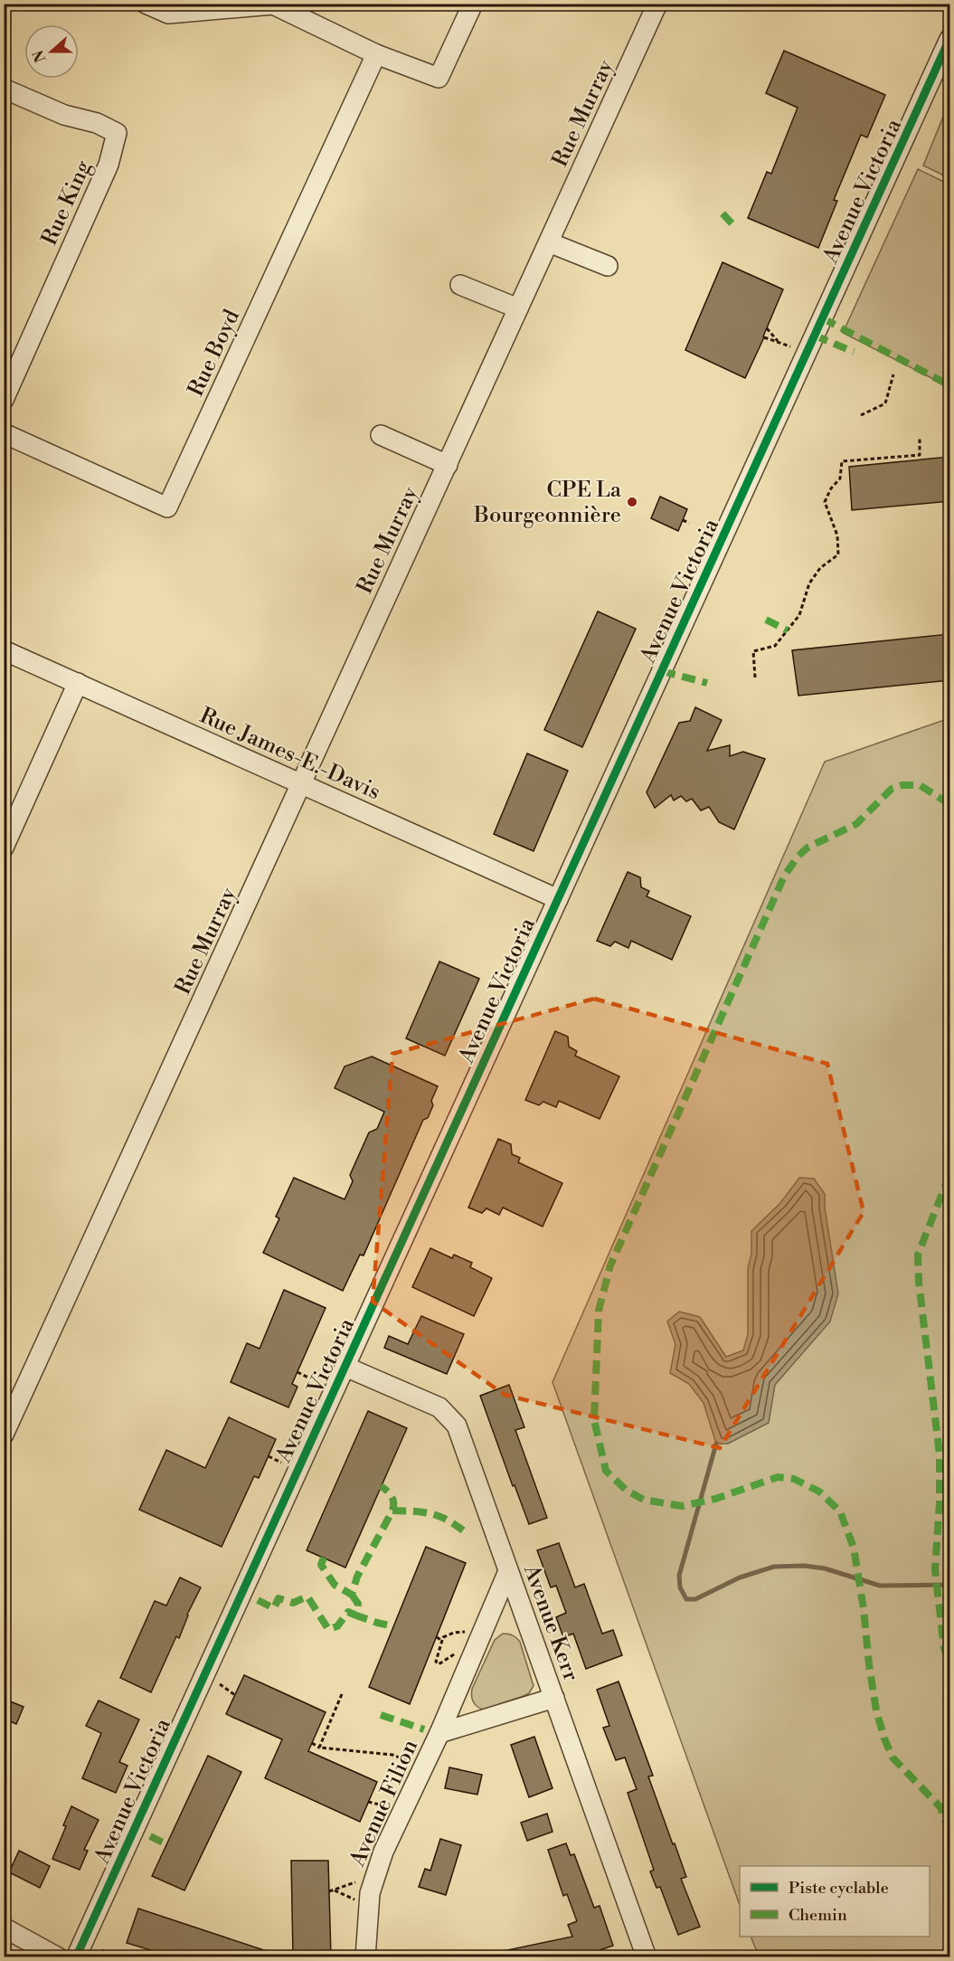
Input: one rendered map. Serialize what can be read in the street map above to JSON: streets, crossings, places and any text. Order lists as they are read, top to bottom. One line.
{"streets":{"street":["Rue Murray","Avenue Victoria","Rue King","Rue Boyd","Rue James-E.-Davis","Avenue Kerr","Avenue Filion"]},"crossings":[["Rue Murray","Rue James-E.-Davis"],["Avenue Victoria","Rue James-E.-Davis"],["Avenue Victoria","Avenue Kerr"],["Avenue Kerr","Avenue Filion"]],"places":["CPE La Bourgeonnière"],"legend":["Piste cyclable","Chemin"],"north":"left"}
